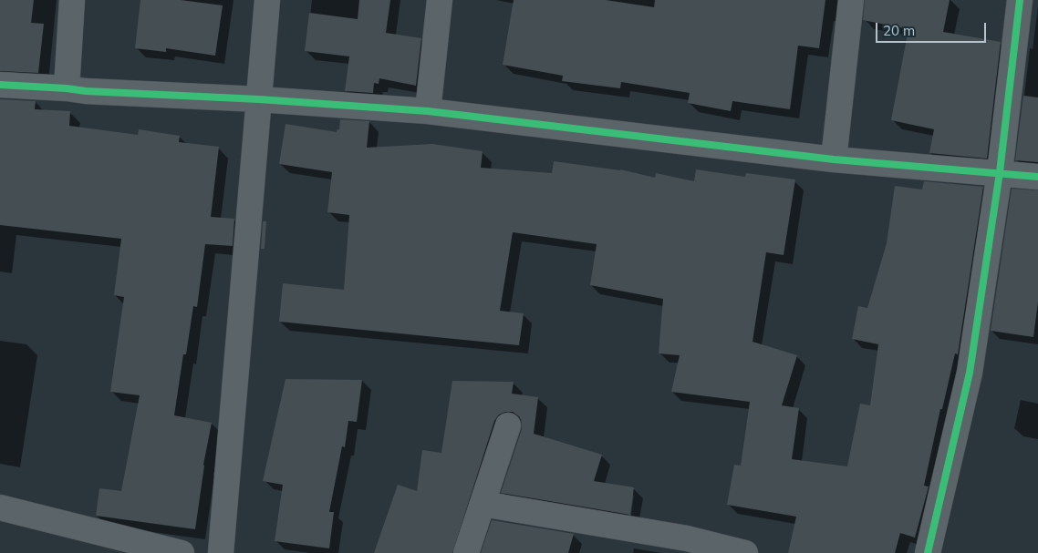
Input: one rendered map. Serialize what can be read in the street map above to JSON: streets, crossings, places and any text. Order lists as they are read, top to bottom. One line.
{"scale_bar":"20 m"}
